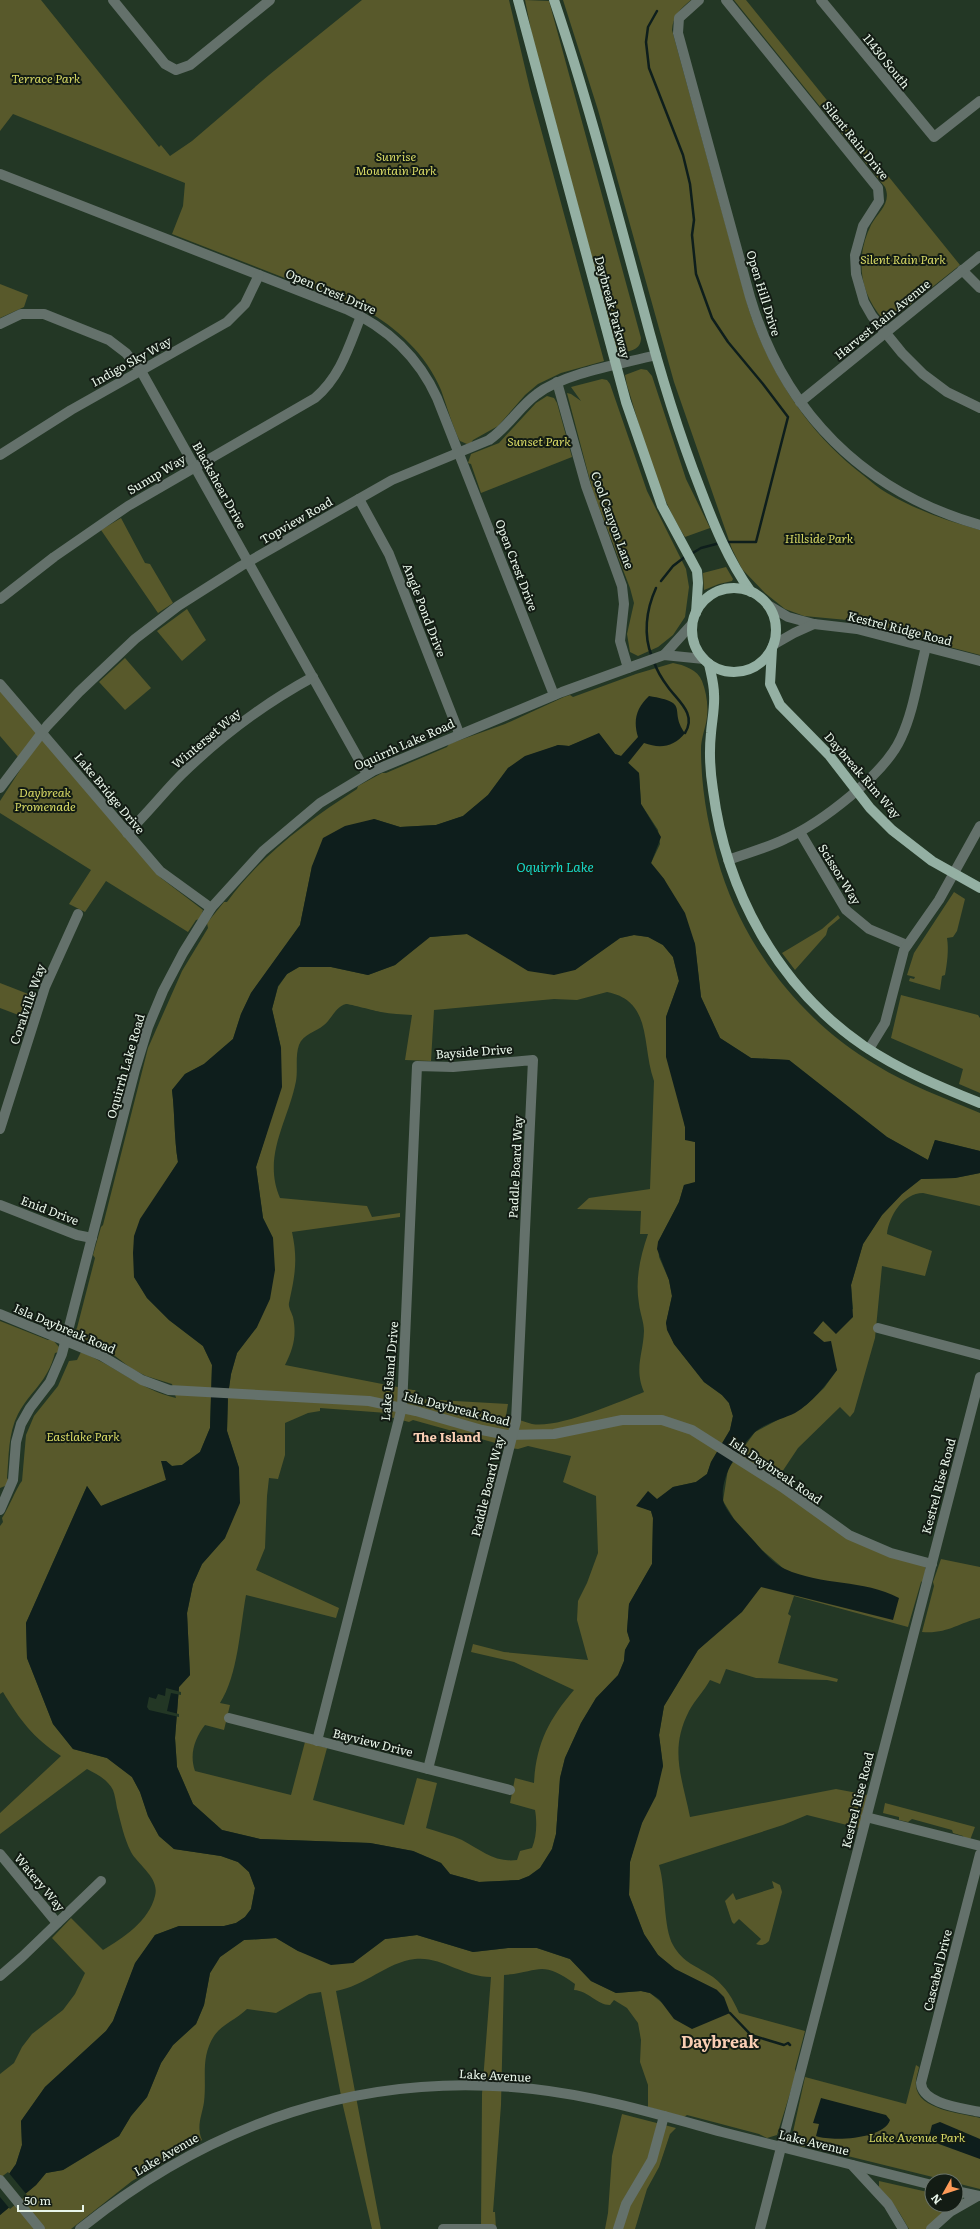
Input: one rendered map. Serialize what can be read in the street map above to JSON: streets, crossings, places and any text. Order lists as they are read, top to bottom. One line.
{"streets":{"main road":["Daybreak Parkway","Daybreak Rim Way"],"street":["11430 South","Silent Rain Drive","Open Crest Drive","Open Hill Drive","Harvest Rain Avenue","Indigo Sky Way","Sunup Way","Blackshear Drive","Topview Road","Cool Canyon Lane","Angle Pond Drive","Kestrel Ridge Road","Winterset Way","Oquirrh Lake Road","Lake Bridge Drive","Scissor Way","Coralville Way","Bayside Drive","Paddle Board Way","Enid Drive","Isla Daybreak Road","Lake Island Drive","Kestrel Rise Road","Bayview Drive","Watery Way","Cascabel Drive","Lake Avenue"]},"crossings":[["Silent Rain Drive","Harvest Rain Avenue"],["Open Crest Drive","Indigo Sky Way"],["Open Crest Drive","Sunup Way"],["Open Crest Drive","Topview Road"],["Open Crest Drive","Oquirrh Lake Road"],["Open Hill Drive","Harvest Rain Avenue"],["Daybreak Parkway","Topview Road"],["Daybreak Parkway","Kestrel Ridge Road"],["Daybreak Parkway","Oquirrh Lake Road"],["Daybreak Parkway","Daybreak Rim Way"],["Indigo Sky Way","Blackshear Drive"],["Sunup Way","Blackshear Drive"],["Blackshear Drive","Topview Road"],["Blackshear Drive","Winterset Way"],["Blackshear Drive","Oquirrh Lake Road"],["Topview Road","Cool Canyon Lane"],["Topview Road","Angle Pond Drive"],["Topview Road","Lake Bridge Drive"],["Cool Canyon Lane","Oquirrh Lake Road"],["Angle Pond Drive","Oquirrh Lake Road"],["Kestrel Ridge Road","Oquirrh Lake Road"],["Kestrel Ridge Road","Daybreak Rim Way"],["Winterset Way","Lake Bridge Drive"],["Oquirrh Lake Road","Daybreak Rim Way"],["Oquirrh Lake Road","Lake Bridge Drive"],["Oquirrh Lake Road","Enid Drive"],["Oquirrh Lake Road","Isla Daybreak Road"],["Bayside Drive","Paddle Board Way"],["Bayside Drive","Lake Island Drive"],["Paddle Board Way","Isla Daybreak Road"],["Paddle Board Way","Bayview Drive"],["Isla Daybreak Road","Lake Island Drive"],["Isla Daybreak Road","Kestrel Rise Road"],["Lake Island Drive","Bayview Drive"],["Kestrel Rise Road","Lake Avenue"]],"districts":["The Island","Daybreak"],"water":["Oquirrh Lake"],"parks":["Terrace Park","Sunrise Mountain Park","Silent Rain Park","Sunset Park","Hillside Park","Daybreak Promenade","Eastlake Park","Lake Avenue Park"],"scale_bar":"50 m","north":"bottom left"}
